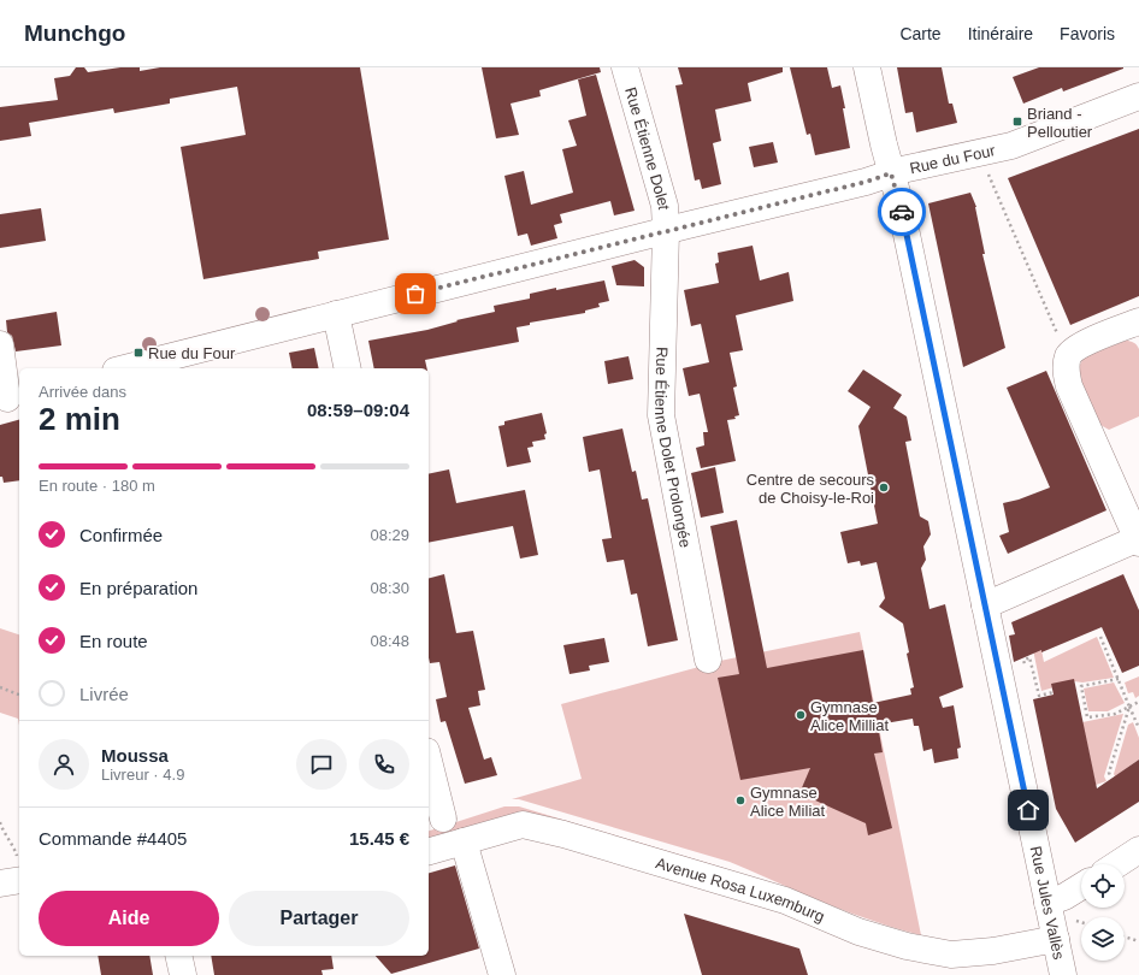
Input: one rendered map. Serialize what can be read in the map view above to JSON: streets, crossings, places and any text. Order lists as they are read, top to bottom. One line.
{"streets":{"street":["Rue Étienne Dolet","Rue du Four","Rue Étienne Dolet Prolongée","Avenue Rosa Luxemburg","Rue Jules Vallès"]},"crossings":[["Rue Étienne Dolet","Rue du Four"],["Rue Étienne Dolet","Rue Étienne Dolet Prolongée"],["Rue du Four","Rue Étienne Dolet Prolongée"],["Rue du Four","Rue Jules Vallès"],["Avenue Rosa Luxemburg","Rue Jules Vallès"]],"places":{"transit":["Briand - Pelloutier","Rue du Four"],"other":["Centre de secours de Choisy-le-Roi","Gymnase Alice Milliat","Gymnase Alice Miliat"]},"page":{"header":"Munchgo","nav":["Carte","Itinéraire","Favoris"],"heading":["2 min","Arrivée dans","08:59–09:04"],"panel":["Moussa","Livreur · 4.9","Commande #4405","15.45 €"],"bar":"En route · 180 m","list":[["Confirmée","08:29"],["En préparation","08:30"],["En route","08:48"],"Livrée"],"buttons":["Aide","Partager"]}}
